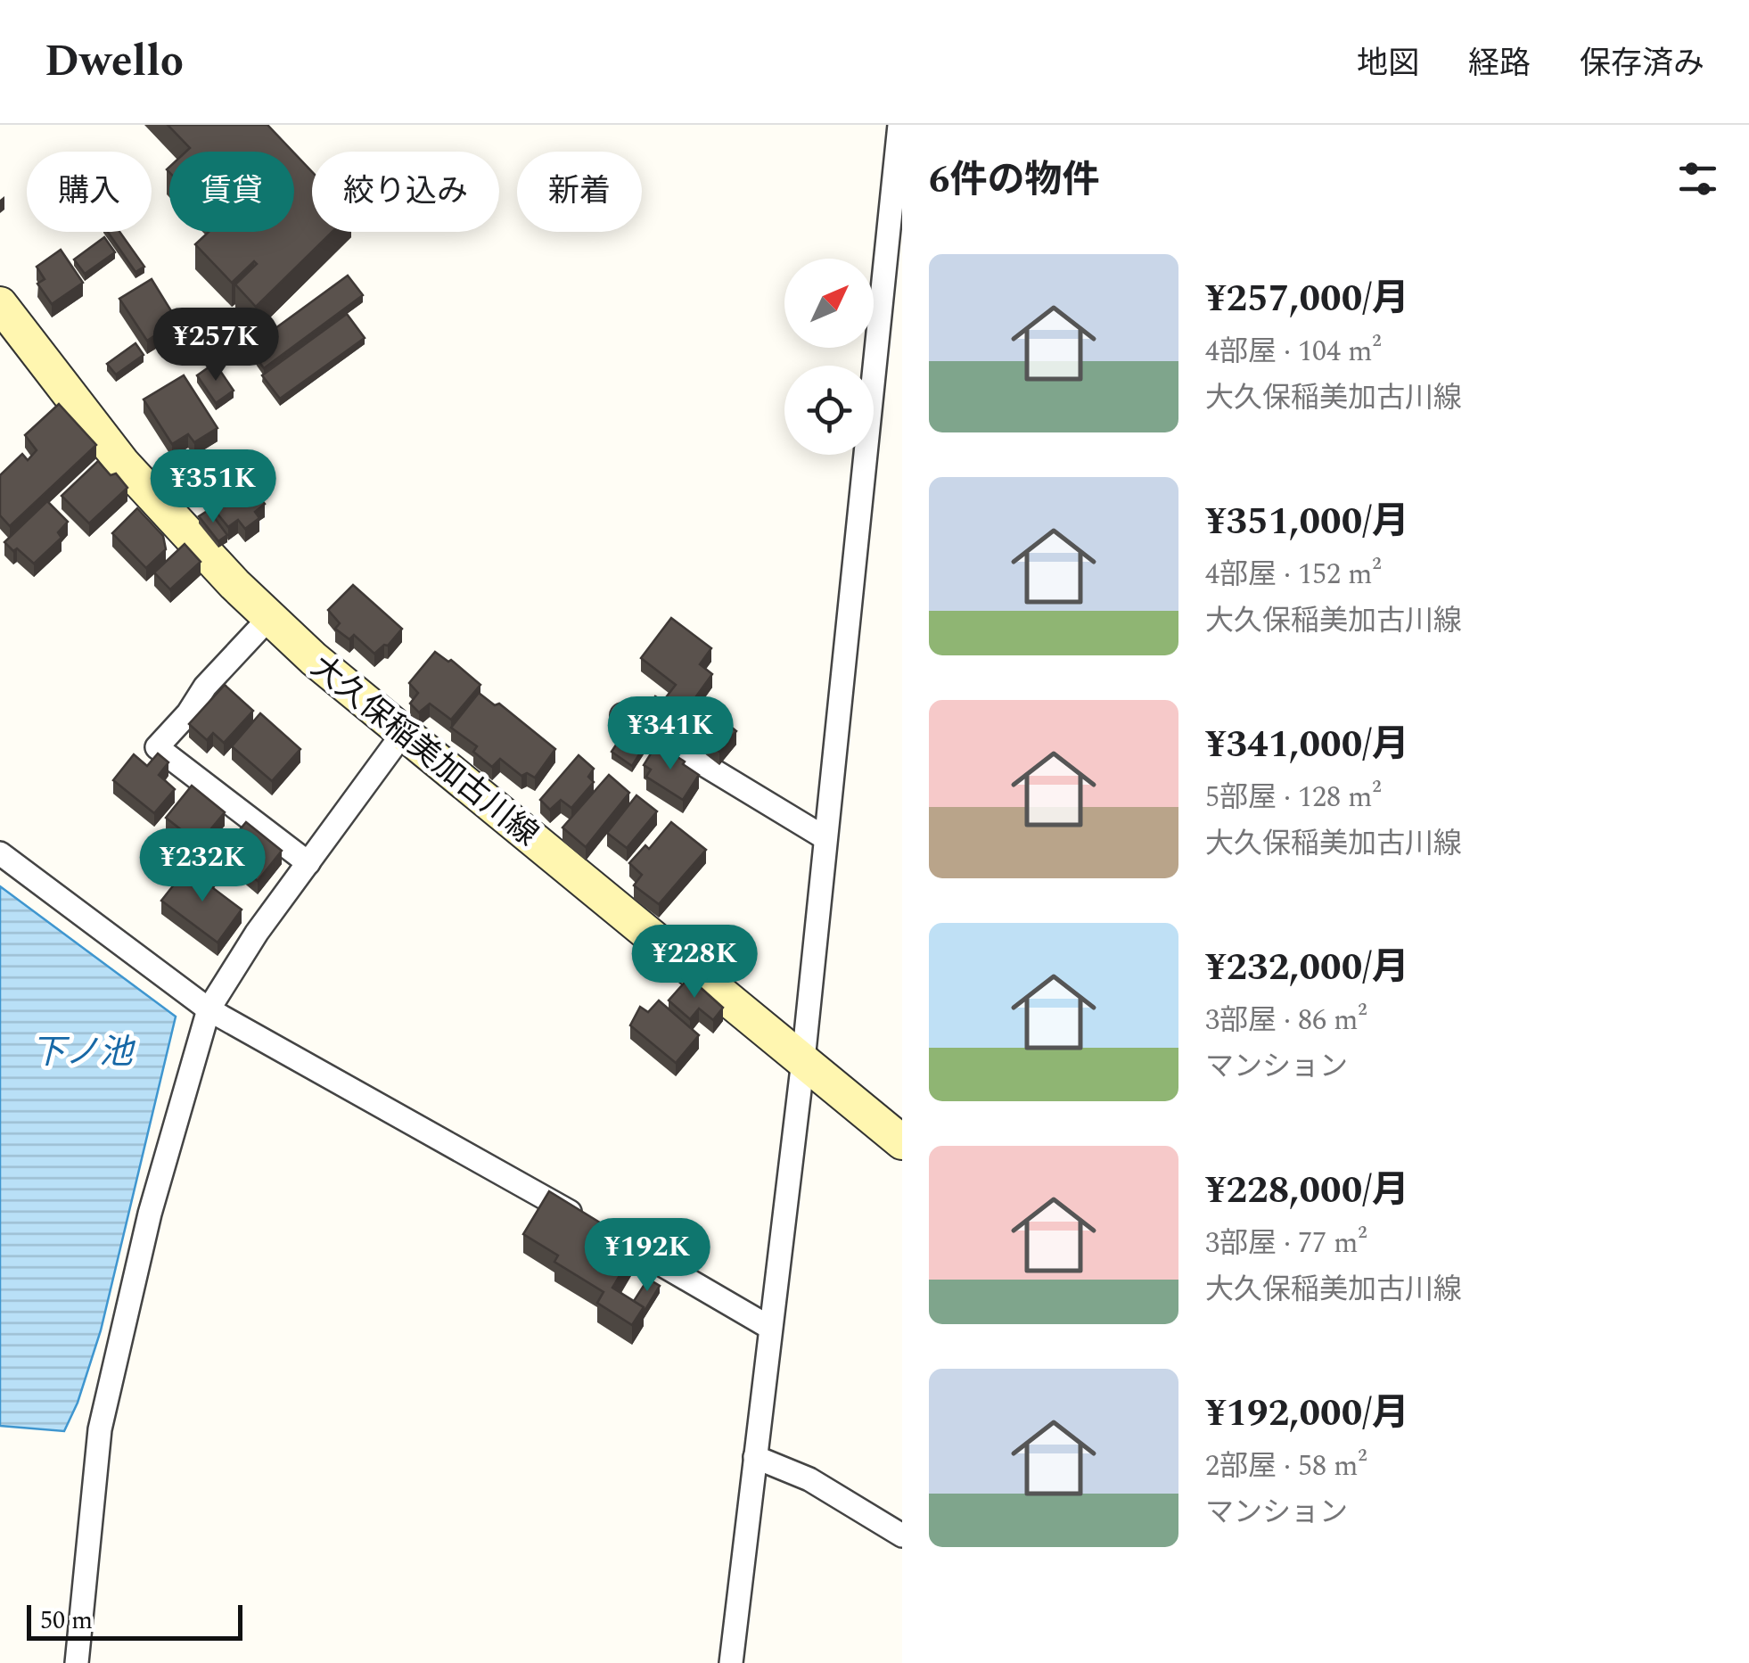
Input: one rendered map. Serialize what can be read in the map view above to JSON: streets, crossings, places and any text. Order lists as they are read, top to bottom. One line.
{"streets":{"main road":["大久保稲美加古川線"]},"water":["下ノ池"],"scale_bar":"50 m","north":"top right","page":{"header":"Dwello","nav":["地図","経路","保存済み"],"heading":"6件の物件","chip":["購入","賃貸","絞り込み","新着"],"list":[{"name":"¥257,000/月","note":"4部屋 · 104 m² · 大久保稲美加古川線"},{"name":"¥351,000/月","note":"4部屋 · 152 m² · 大久保稲美加古川線"},{"name":"¥341,000/月","note":"5部屋 · 128 m² · 大久保稲美加古川線"},{"name":"¥232,000/月","note":"3部屋 · 86 m² · マンション"},{"name":"¥228,000/月","note":"3部屋 · 77 m² · 大久保稲美加古川線"},{"name":"¥192,000/月","note":"2部屋 · 58 m² · マンション"}],"price":["¥257K","¥351K","¥341K","¥232K","¥228K","¥192K"],"scale":"50 m"}}
